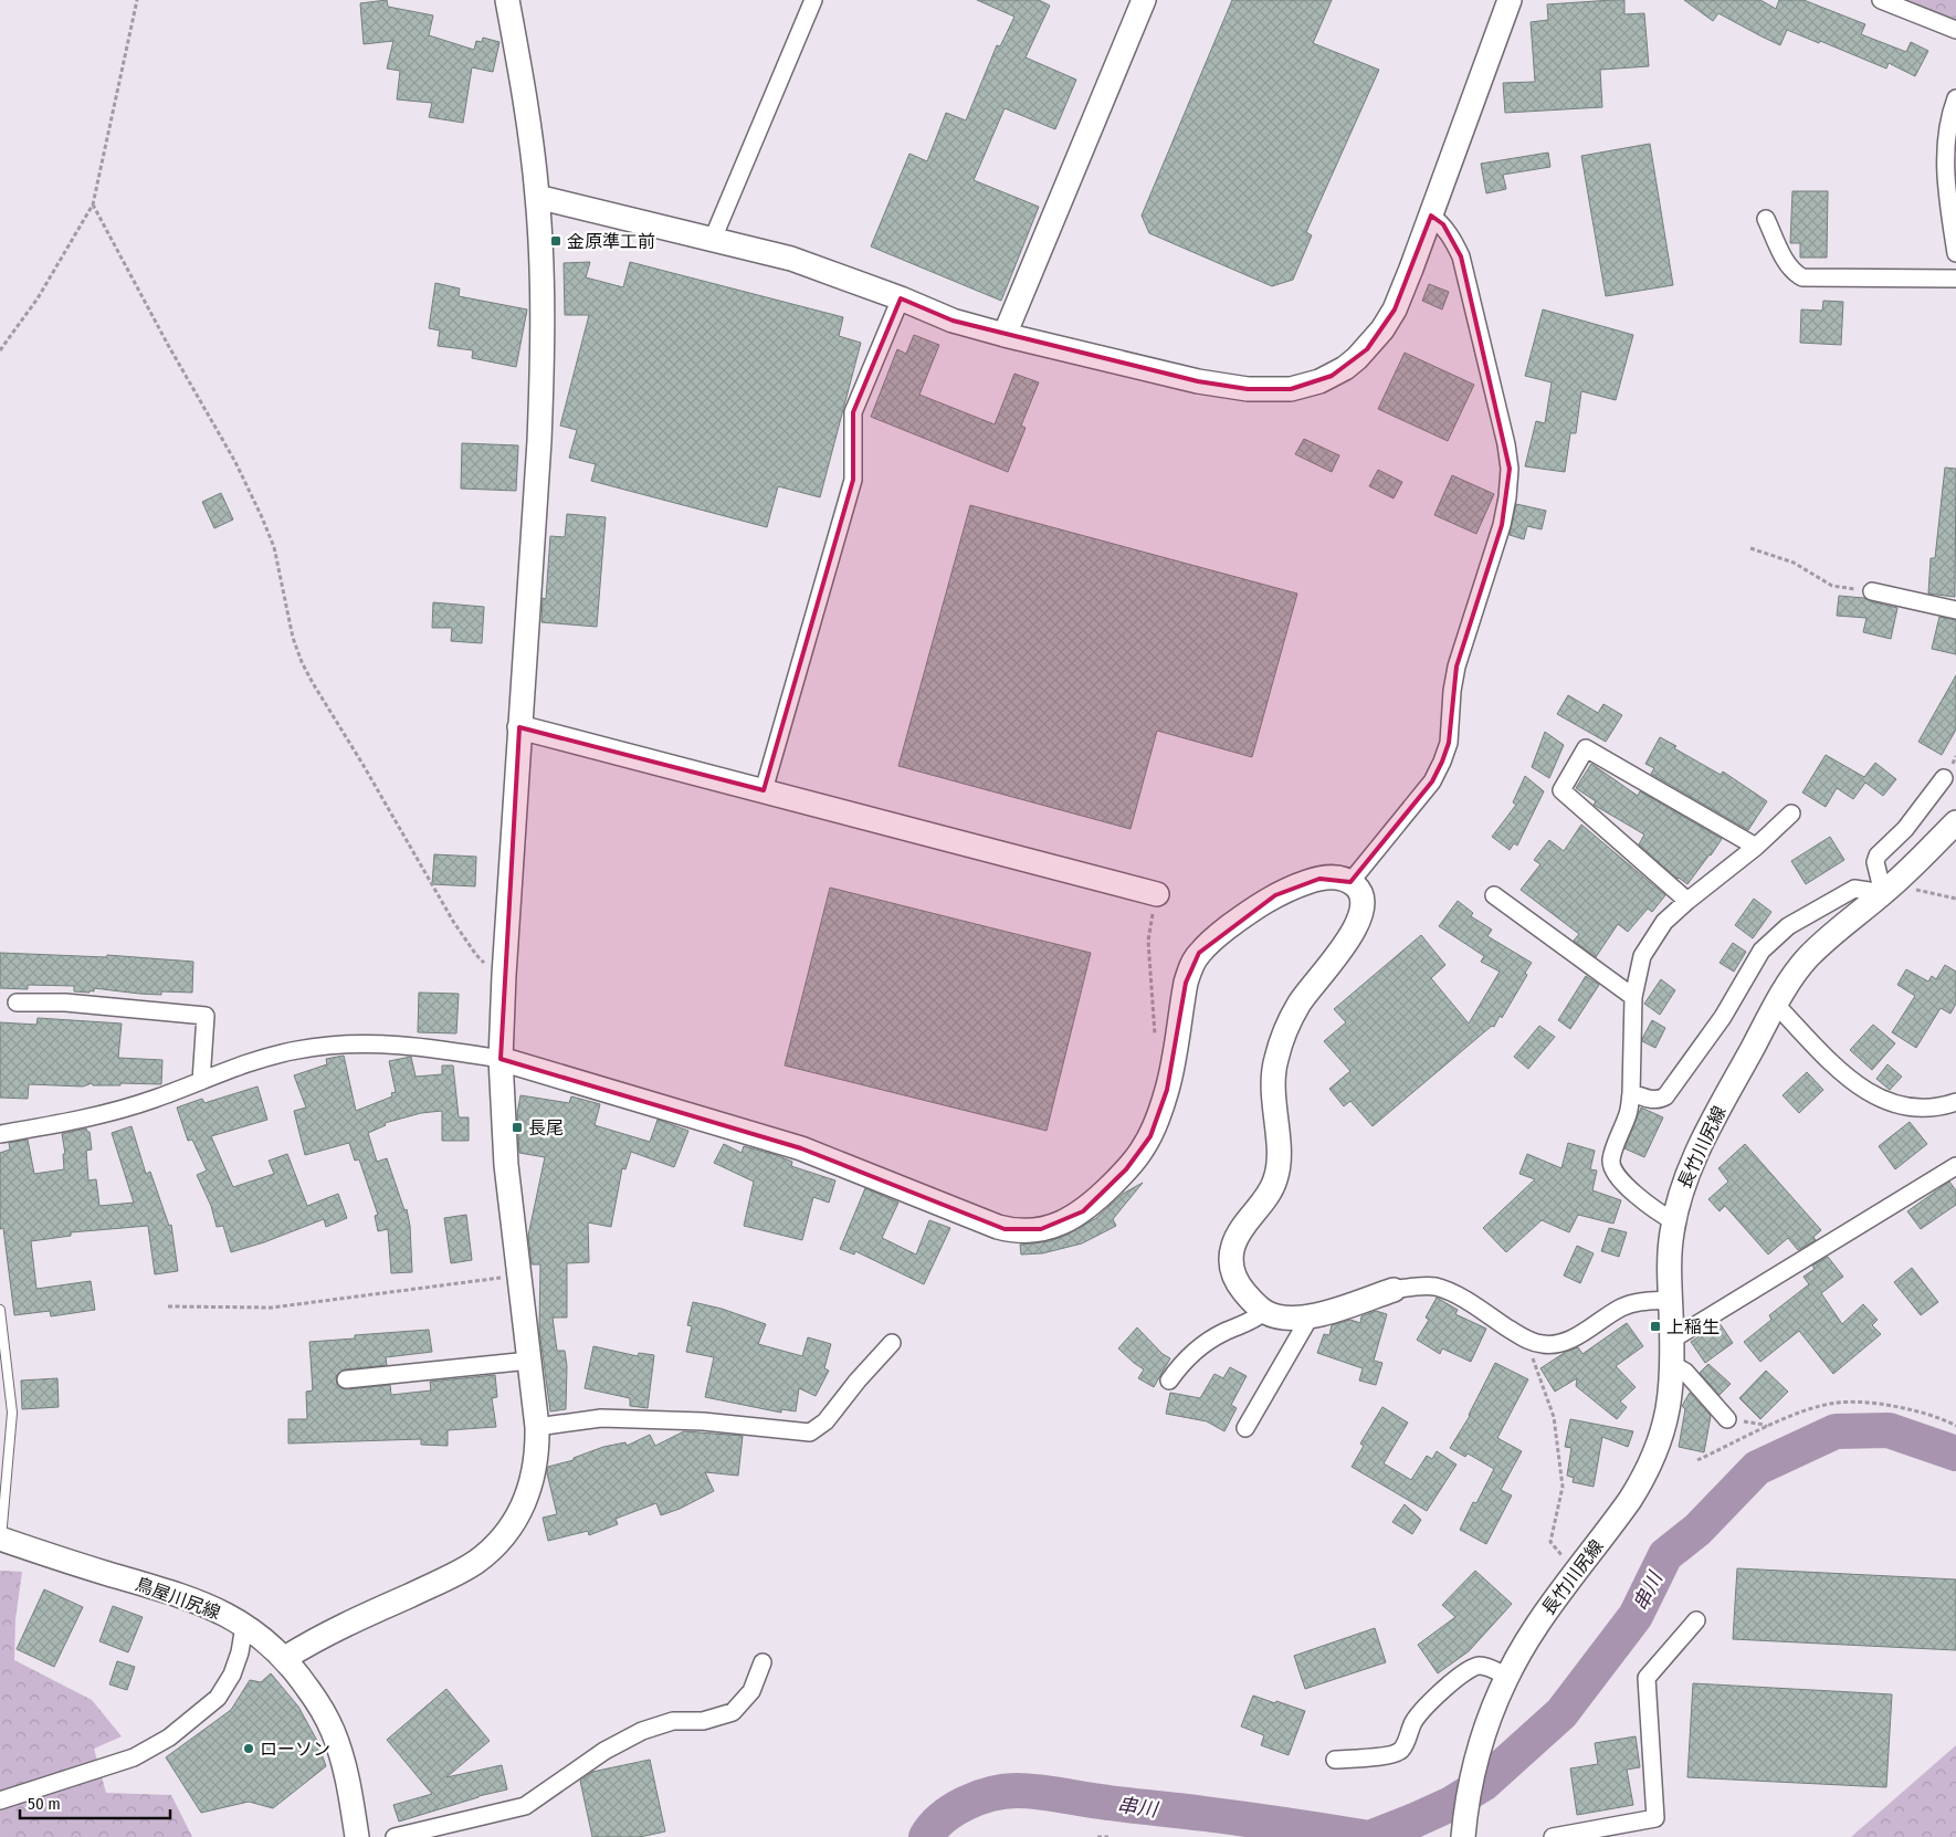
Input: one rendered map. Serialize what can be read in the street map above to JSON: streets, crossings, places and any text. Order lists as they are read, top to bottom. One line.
{"streets":{"street":["長竹川尻線","鳥屋川尻線"]},"water":["串川"],"places":{"transit":["金原準工前","長尾","上稲生"],"other":["ローソン"]},"scale_bar":"50 m"}
